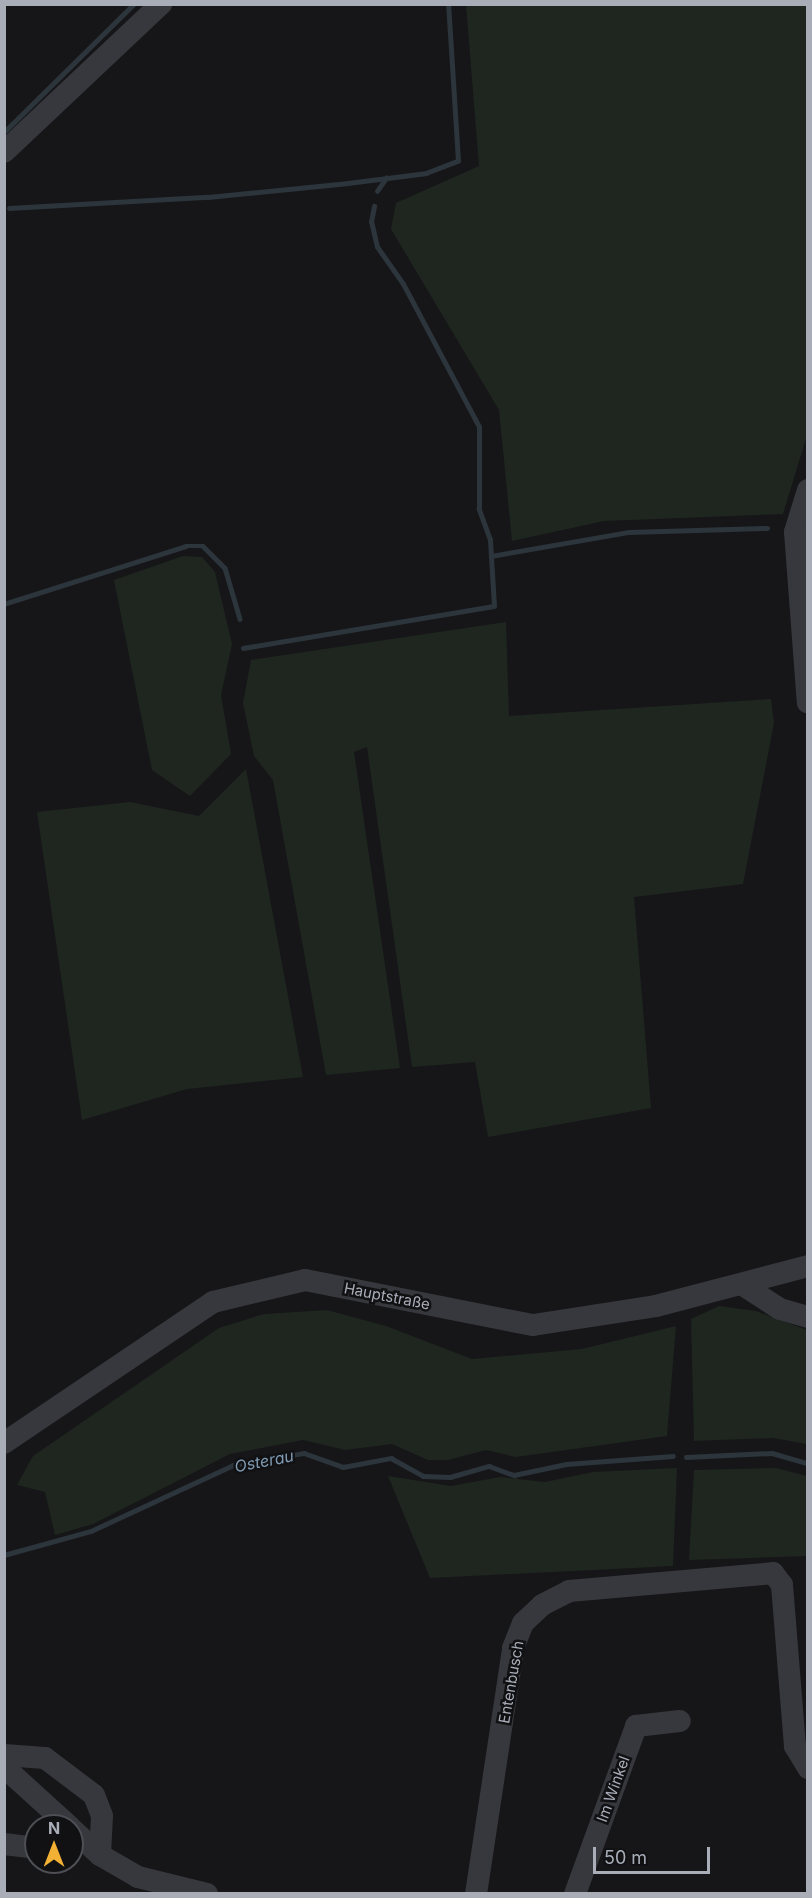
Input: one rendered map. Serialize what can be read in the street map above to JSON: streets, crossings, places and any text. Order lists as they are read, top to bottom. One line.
{"streets":{"street":["Hauptstraße","Entenbusch","Im Winkel"]},"water":["Osterau"],"scale_bar":"50 m","north":"top"}
